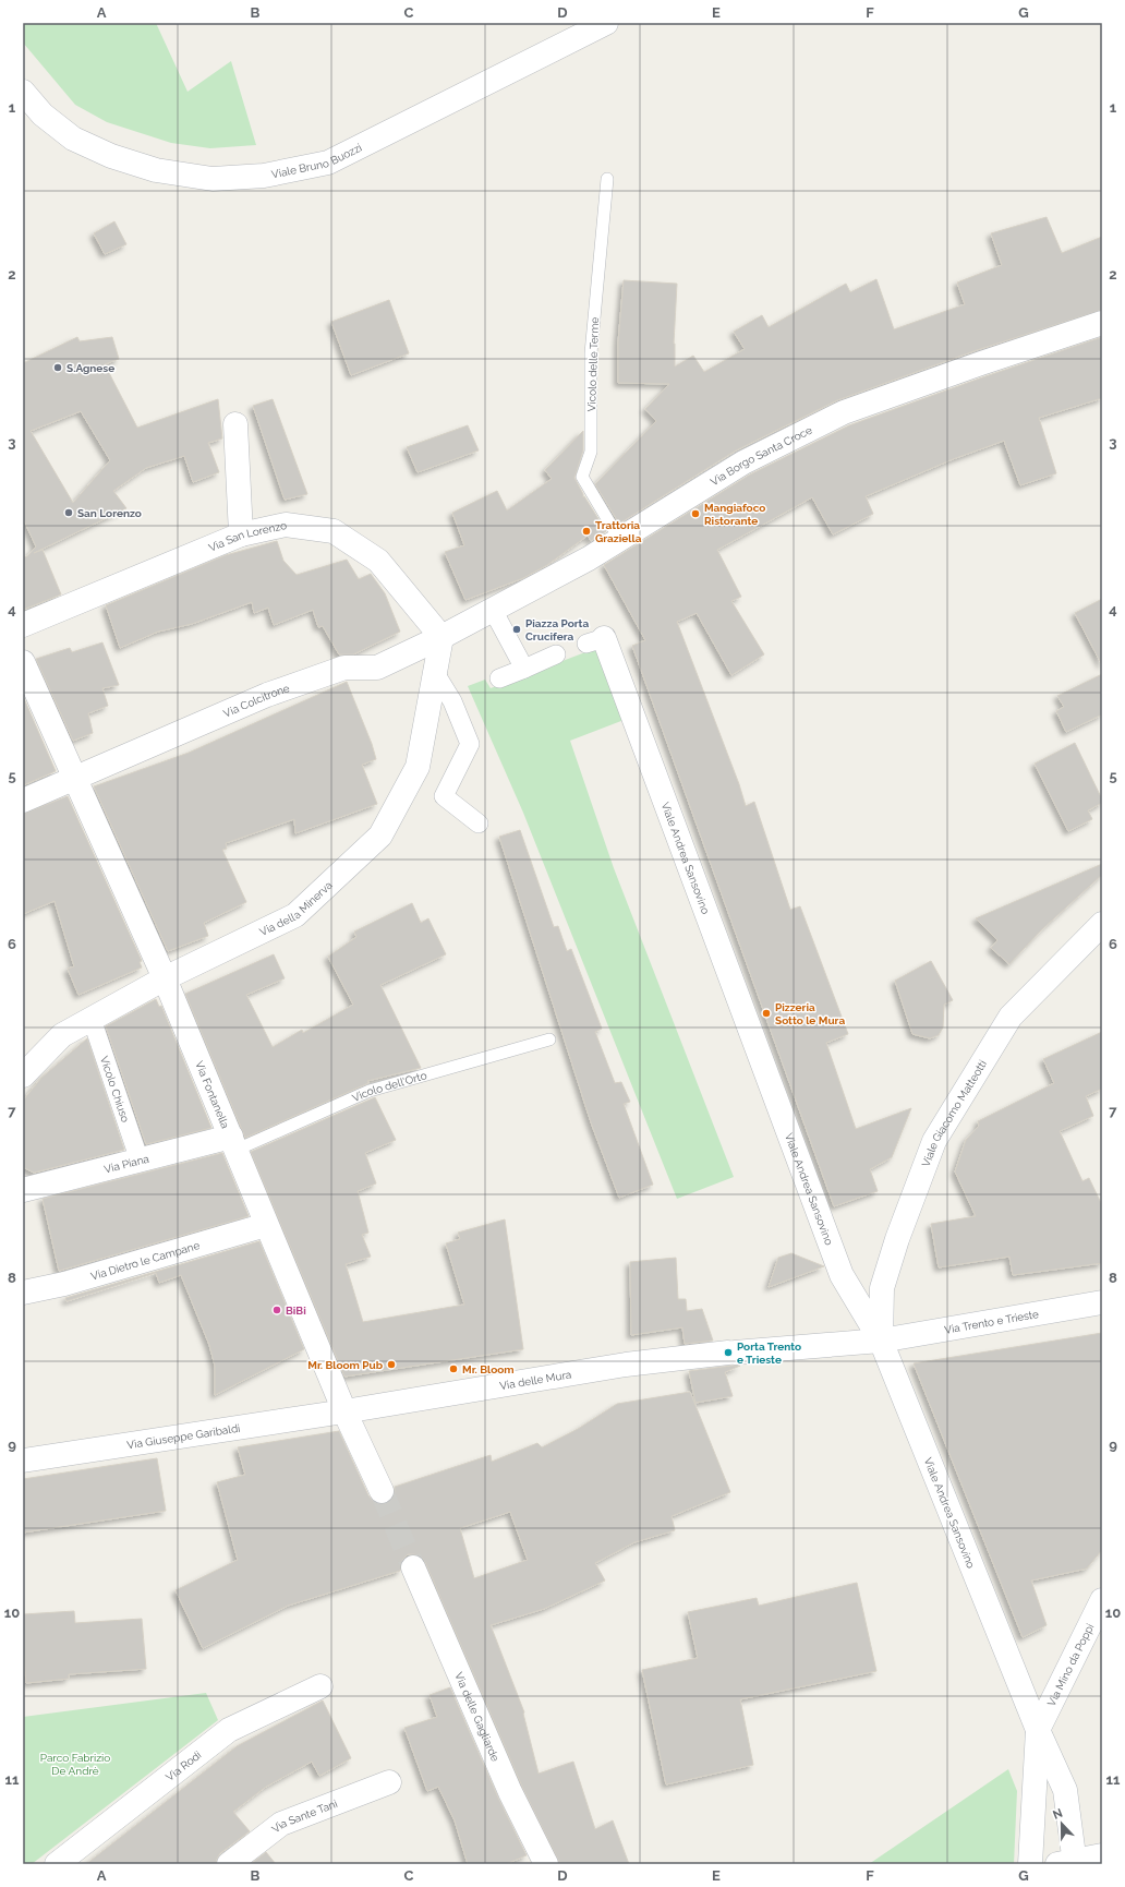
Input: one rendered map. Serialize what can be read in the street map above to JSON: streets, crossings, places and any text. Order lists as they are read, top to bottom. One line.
{"streets":{"street":["Viale Bruno Buozzi","Via Borgo Santa Croce","Via San Lorenzo","Via Colcitrone","Viale Andrea Sansovino","Via della Minerva","Vicolo Chiuso","Via Fontanella","Viale Giacomo Matteotti","Via Piana","Via Dietro le Campane","Via Trento e Trieste","Via delle Mura","Via Giuseppe Garibaldi","Via Mino da Poppi","Via delle Gagliarde","Via Rodi","Via Sante Tani"],"lane":["Vicolo delle Terme","Vicolo dell'Orto"]},"crossings":[["Vicolo delle Terme","Via Borgo Santa Croce"],["Via Borgo Santa Croce","Via San Lorenzo"],["Via Borgo Santa Croce","Via Colcitrone"],["Via Borgo Santa Croce","Via della Minerva"],["Via San Lorenzo","Via Colcitrone"],["Via San Lorenzo","Via della Minerva"],["Via Colcitrone","Via della Minerva"],["Via Colcitrone","Via Fontanella"],["Viale Andrea Sansovino","Viale Giacomo Matteotti"],["Viale Andrea Sansovino","Via Trento e Trieste"],["Viale Andrea Sansovino","Via delle Mura"],["Viale Andrea Sansovino","Via Mino da Poppi"],["Via della Minerva","Vicolo Chiuso"],["Via della Minerva","Via Fontanella"],["Vicolo dell'Orto","Via Fontanella"],["Vicolo dell'Orto","Via Piana"],["Vicolo Chiuso","Via Piana"],["Via Fontanella","Via Piana"],["Via Fontanella","Via Dietro le Campane"],["Via Fontanella","Via delle Mura"],["Via Fontanella","Via Giuseppe Garibaldi"],["Viale Giacomo Matteotti","Via Trento e Trieste"],["Viale Giacomo Matteotti","Via delle Mura"],["Via Trento e Trieste","Via delle Mura"],["Via delle Mura","Via Giuseppe Garibaldi"]],"parks":["Parco Fabrizio De Andrè"],"places":["S.Agnese","San Lorenzo","Mangiafoco Ristorante","Trattoria Graziella","Piazza Porta Crucifera","Pizzeria Sotto le Mura","BiBi","Porta Trento e Trieste","Mr. Bloom Pub","Mr. Bloom"],"north":"top","grid":{"columns":["A","B","C","D","E","F","G"],"rows":["1","2","3","4","5","6","7","8","9","10","11"]}}
